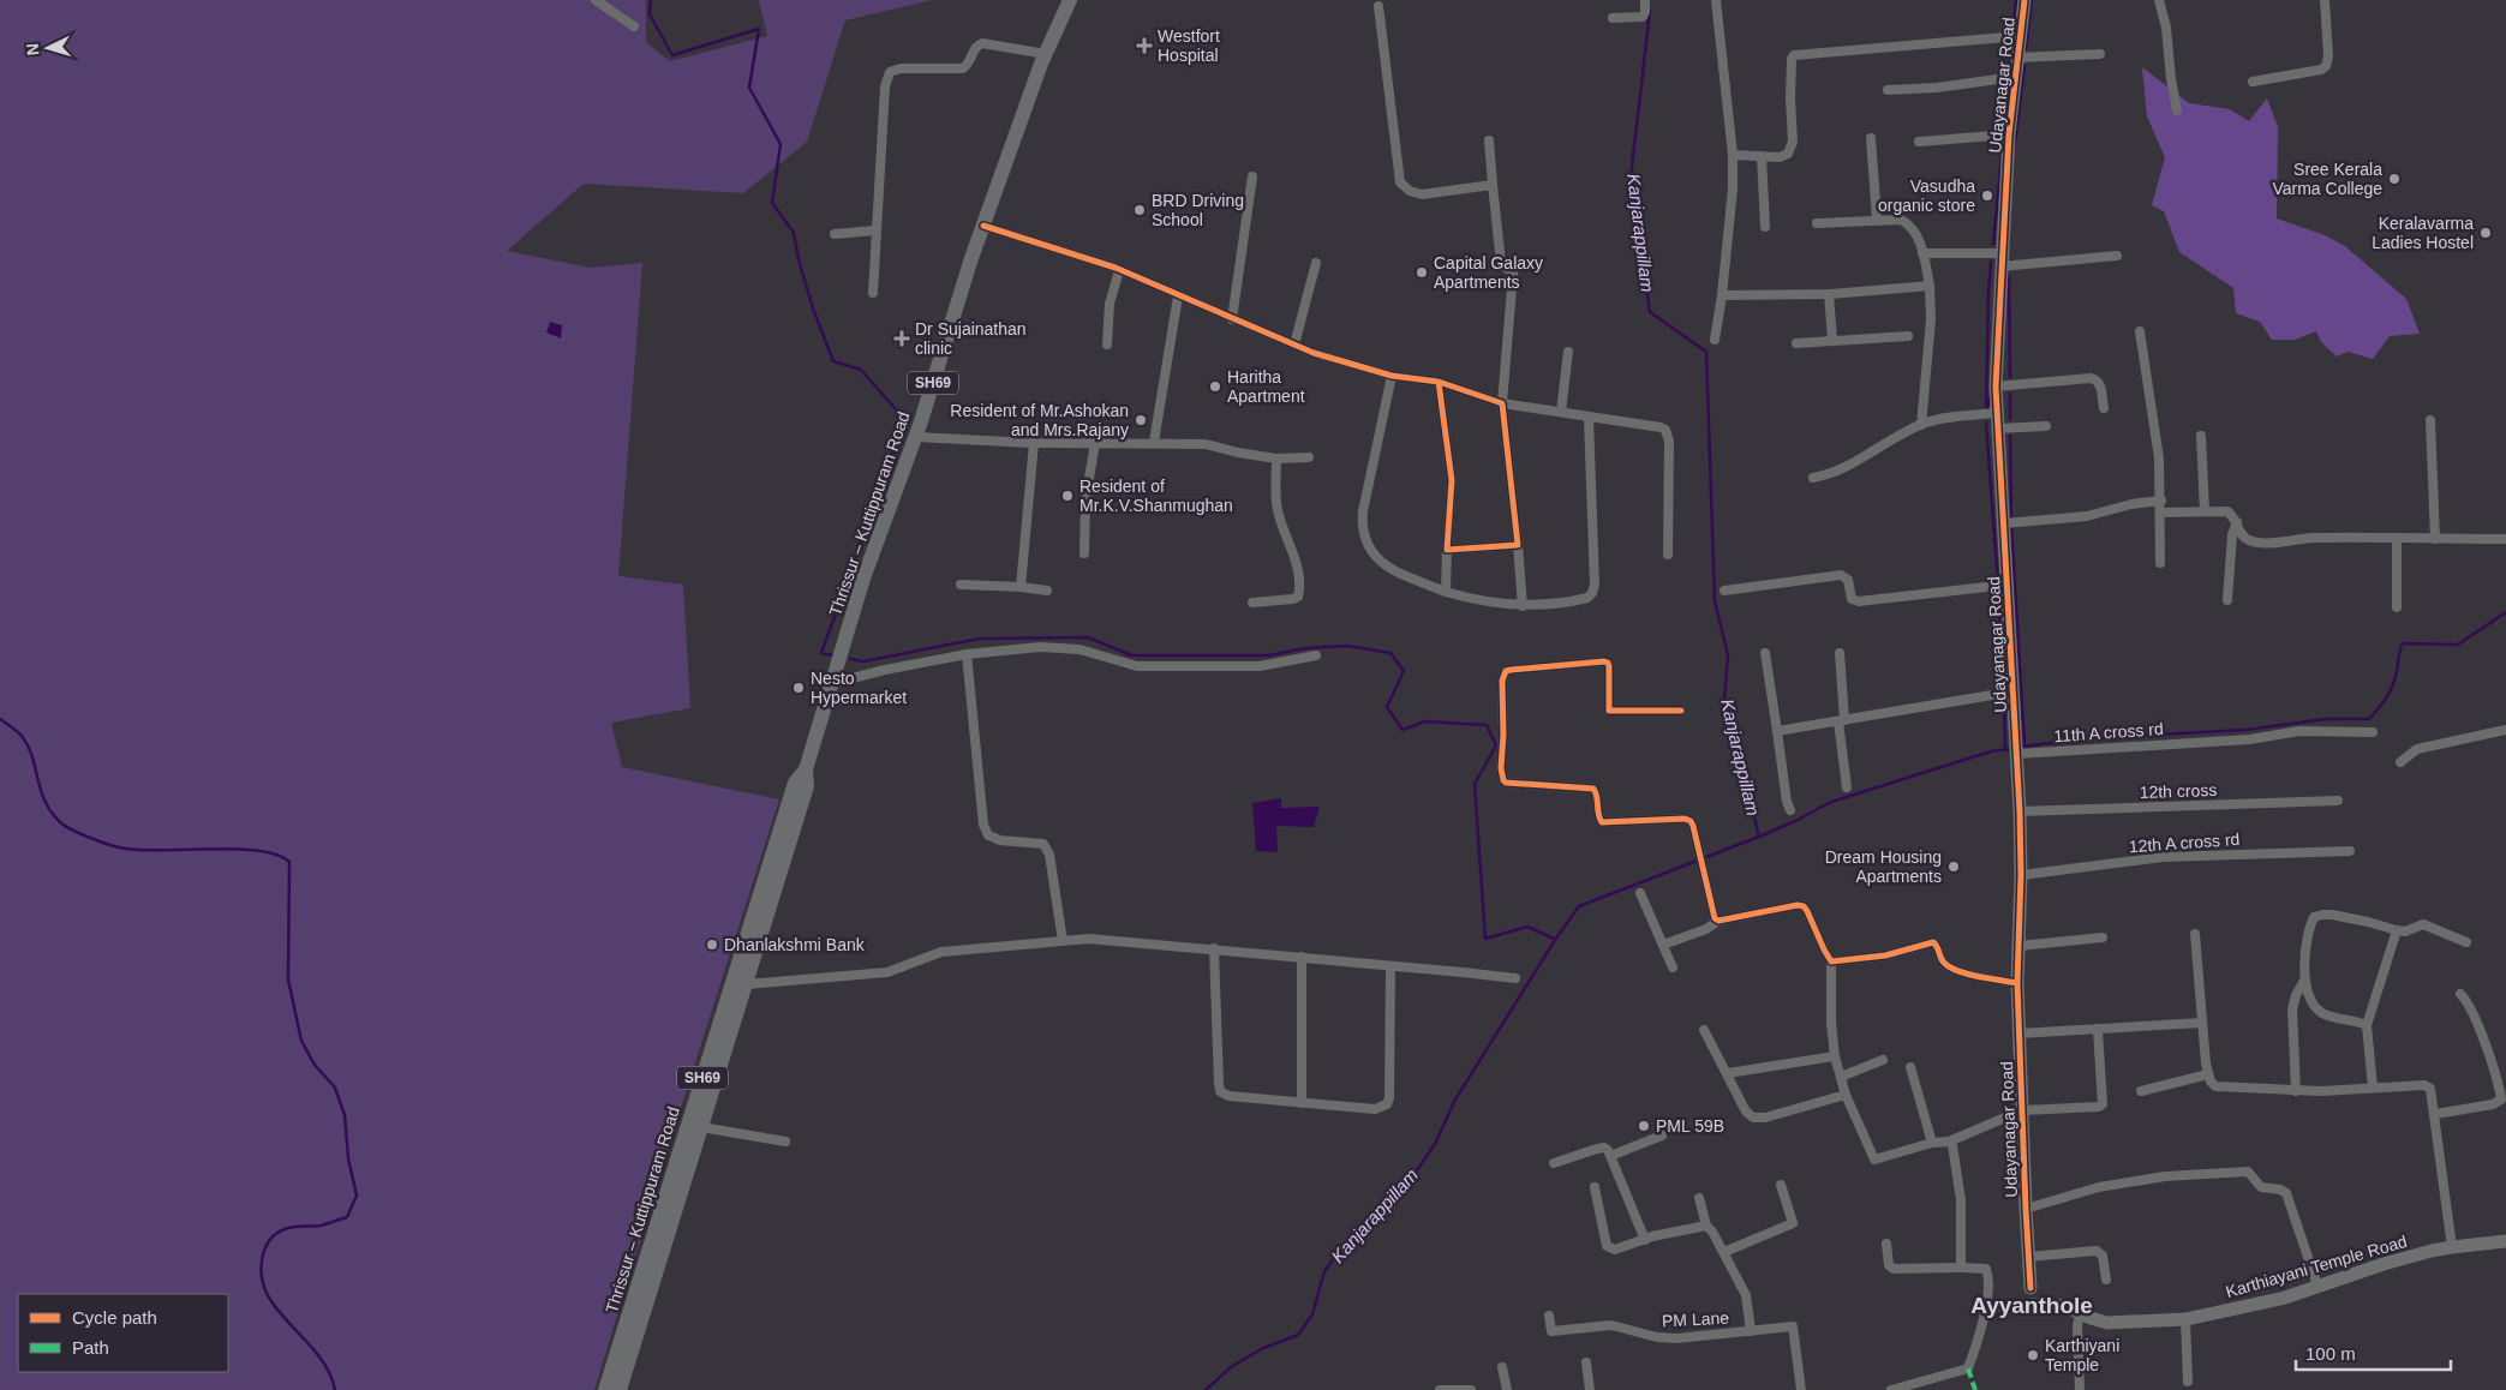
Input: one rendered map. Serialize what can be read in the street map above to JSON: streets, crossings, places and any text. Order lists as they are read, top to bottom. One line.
{"streets":{"main road":["SH69","Thrissur – Kuttippuram Road"],"street":["Udayanagar Road","11th A cross rd","12th cross","12th A cross rd","Karthiayani Temple Road","PM Lane"]},"crossings":[["Udayanagar Road","11th A cross rd"],["Udayanagar Road","12th cross"],["Udayanagar Road","12th A cross rd"]],"districts":["Ayyanthole"],"water":["Kanjarappillam"],"places":{"health":["Westfort Hospital","Dr Sujainathan clinic"],"other":["Sree Kerala Varma College","Vasudha organic store","BRD Driving School","Keralavarma Ladies Hostel","Capital Galaxy Apartments","Haritha Apartment","Resident of Mr.Ashokan and Mrs.Rajany","Resident of Mr.K.V.Shanmughan","Nesto Hypermarket","Dream Housing Apartments","Dhanlakshmi Bank","PML 59B","Karthiyani Temple"]},"legend":["Cycle path","Path"],"scale_bar":"100 m","north":"left"}
